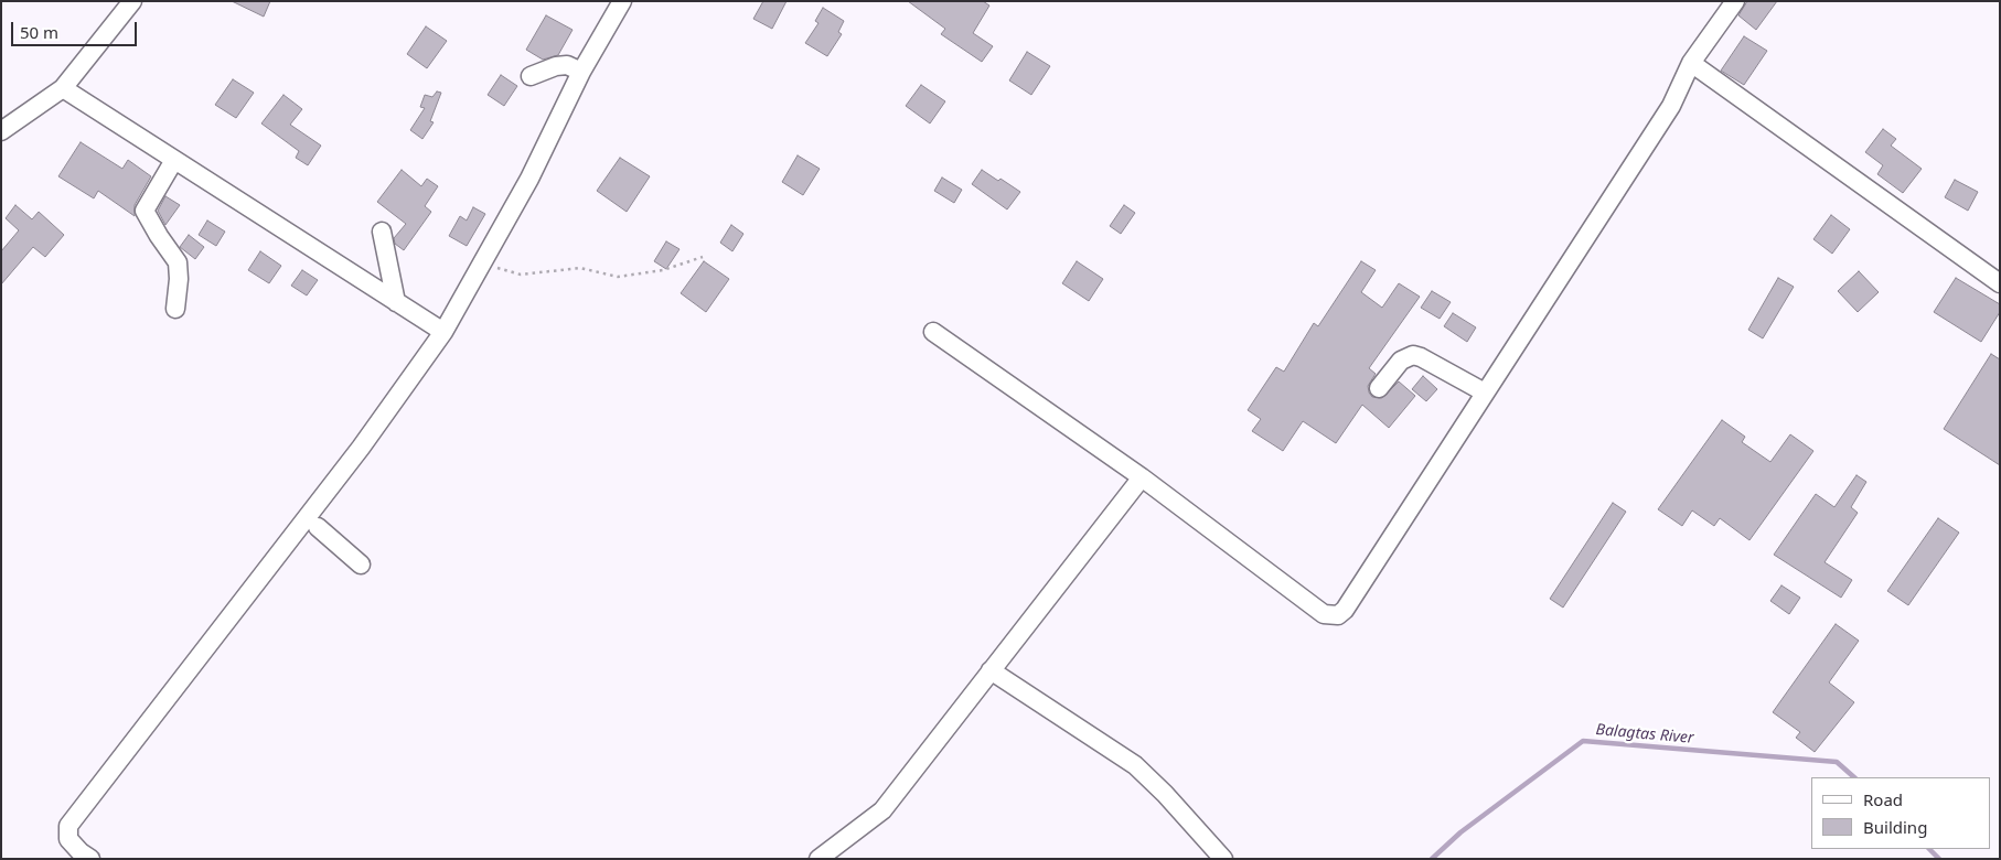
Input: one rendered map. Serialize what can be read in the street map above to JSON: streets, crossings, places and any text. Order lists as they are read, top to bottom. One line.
{"water":["Balagtas River"],"legend":["Road","Building"],"scale_bar":"50 m"}
